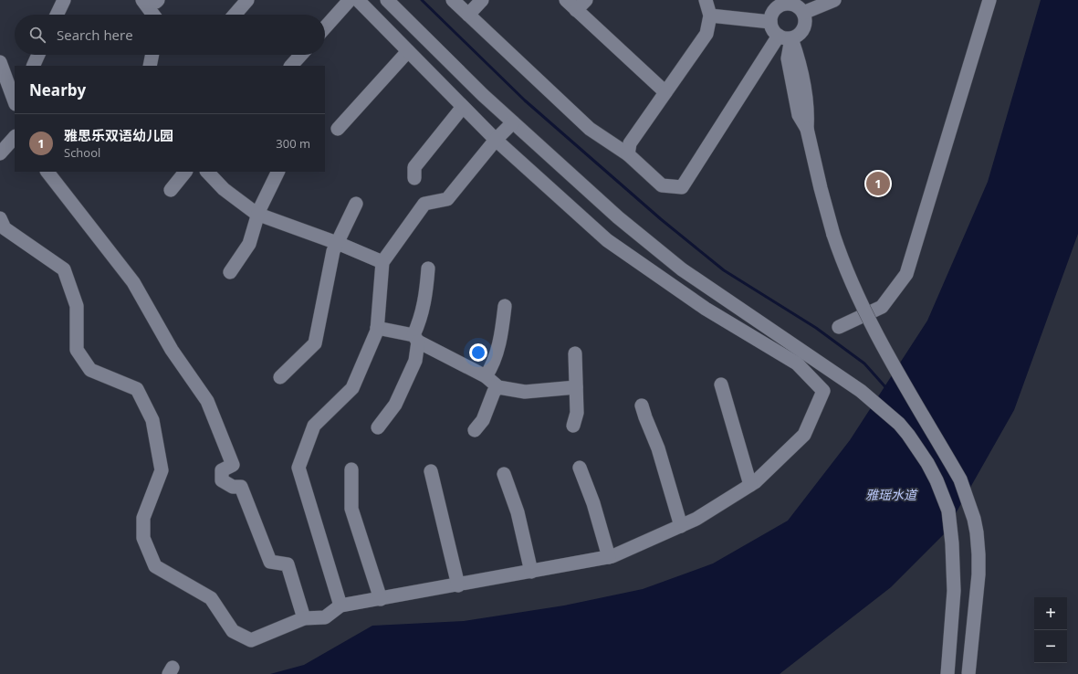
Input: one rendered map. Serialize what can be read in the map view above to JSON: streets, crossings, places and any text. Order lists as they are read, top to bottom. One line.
{"water":["雅瑶水道"],"page":{"search":"Search here","heading":"Nearby","list":[{"mark":"1","name":"雅思乐双语幼儿园","note":"School","value":"300 m"}],"pins":"1","map_buttons":["+","−"]}}
